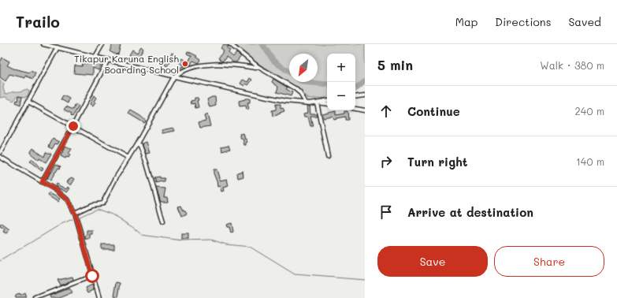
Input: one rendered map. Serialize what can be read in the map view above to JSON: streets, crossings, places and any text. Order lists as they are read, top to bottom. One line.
{"places":["Tikapur Karuna English Boarding School"],"north":"bottom left","page":{"header":"Trailo","nav":["Map","Directions","Saved"],"heading":["5 min","Walk · 380 m"],"map_buttons":["+","−"],"list":[["Continue","240 m"],["Turn right","140 m"],"Arrive at destination"],"buttons":["Save","Share"]}}
